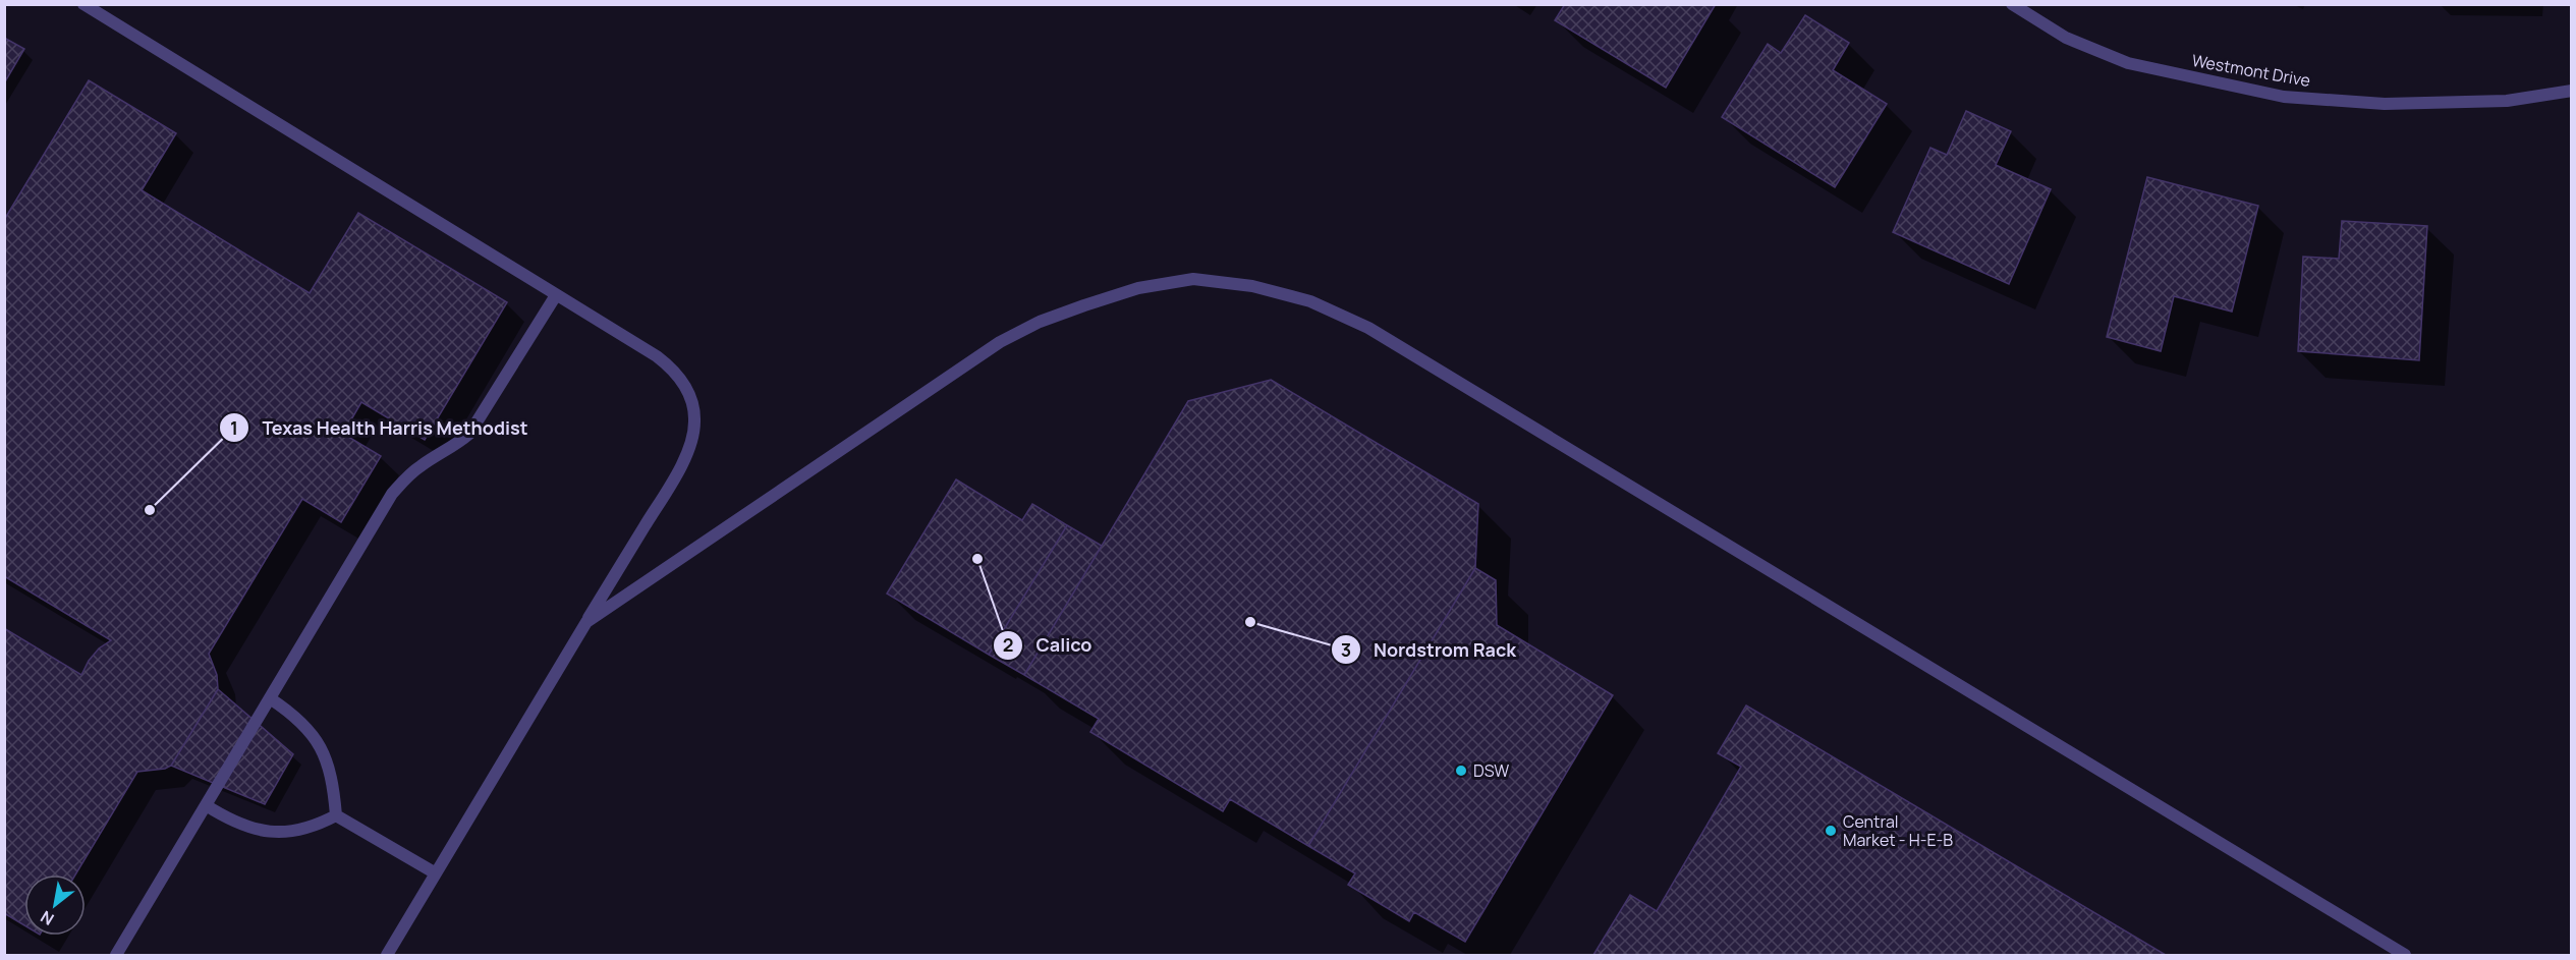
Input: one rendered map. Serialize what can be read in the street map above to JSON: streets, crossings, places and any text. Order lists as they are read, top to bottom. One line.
{"streets":{"street":["Westmont Drive"]},"places":["Texas Health Harris Methodist","Calico","Nordstrom Rack","DSW","Central Market - H-E-B"],"north":"bottom left"}
